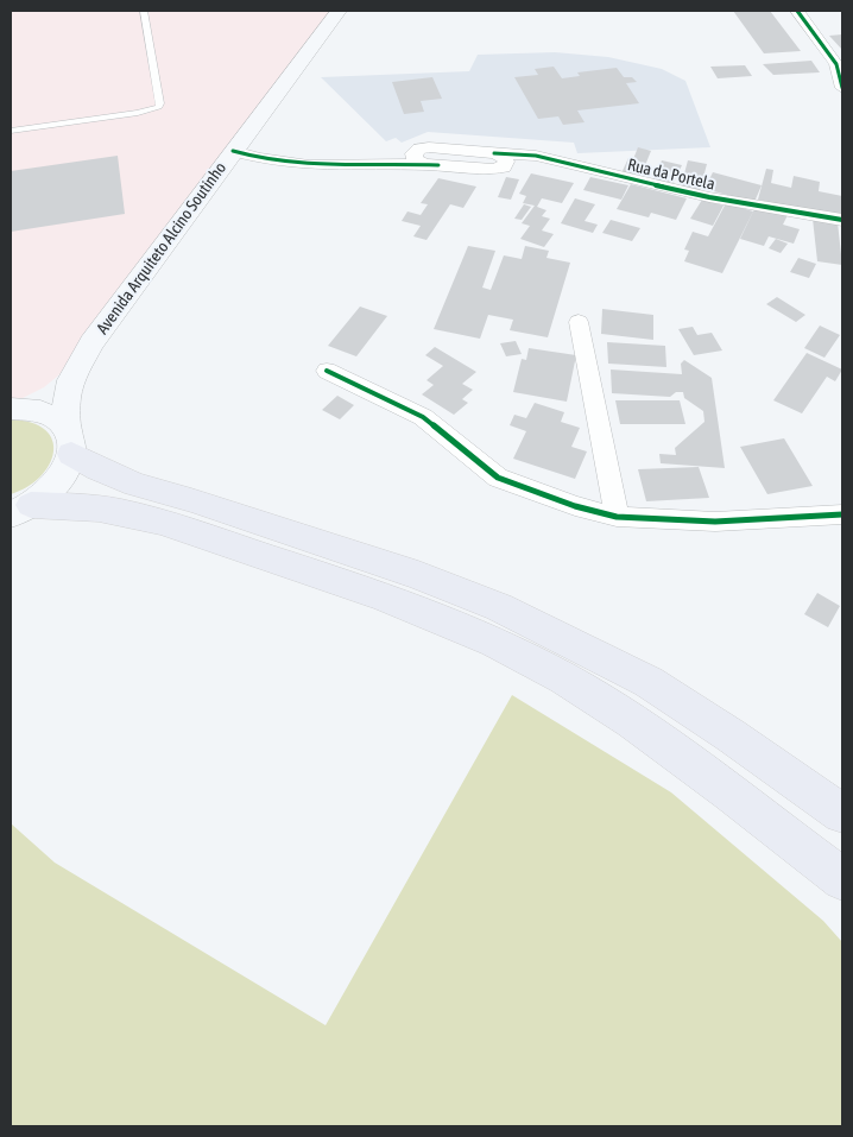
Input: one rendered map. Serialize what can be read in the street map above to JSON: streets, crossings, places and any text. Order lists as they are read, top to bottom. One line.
{"streets":{"main road":["Avenida Arquiteto Alcino Soutinho"],"street":["Rua da Portela"]},"crossings":[["Rua da Portela","Avenida Arquiteto Alcino Soutinho"]]}
